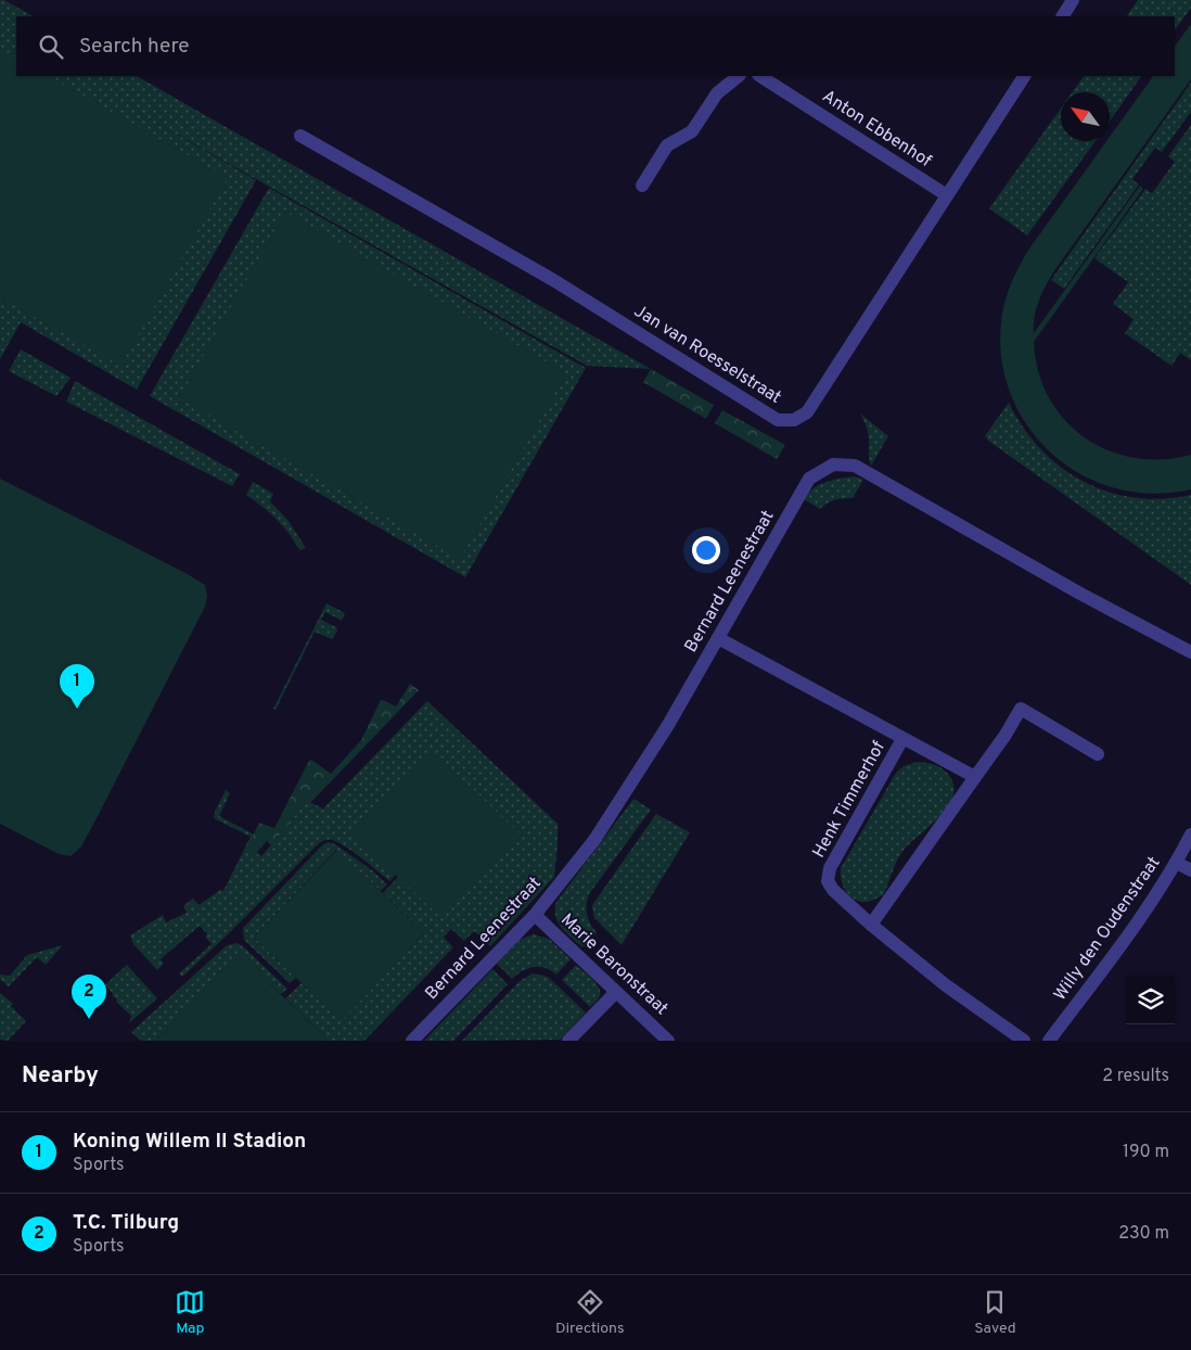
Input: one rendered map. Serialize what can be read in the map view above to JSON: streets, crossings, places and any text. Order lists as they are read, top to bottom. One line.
{"streets":{"street":["Anton Ebbenhof","Jan van Roesselstraat","Bernard Leenestraat","Henk Timmerhof","Willy den Oudenstraat","Marie Baronstraat"]},"crossings":[["Anton Ebbenhof","Jan van Roesselstraat"],["Bernard Leenestraat","Henk Timmerhof"],["Bernard Leenestraat","Marie Baronstraat"]],"north":"top left","page":{"search":"Search here","pins":["1","2"],"heading":["Nearby","2 results"],"list":[{"mark":"1","name":"Koning Willem II Stadion","note":"Sports","value":"190 m"},{"mark":"2","name":"T.C. Tilburg","note":"Sports","value":"230 m"}],"nav":["Map","Directions","Saved"]}}
